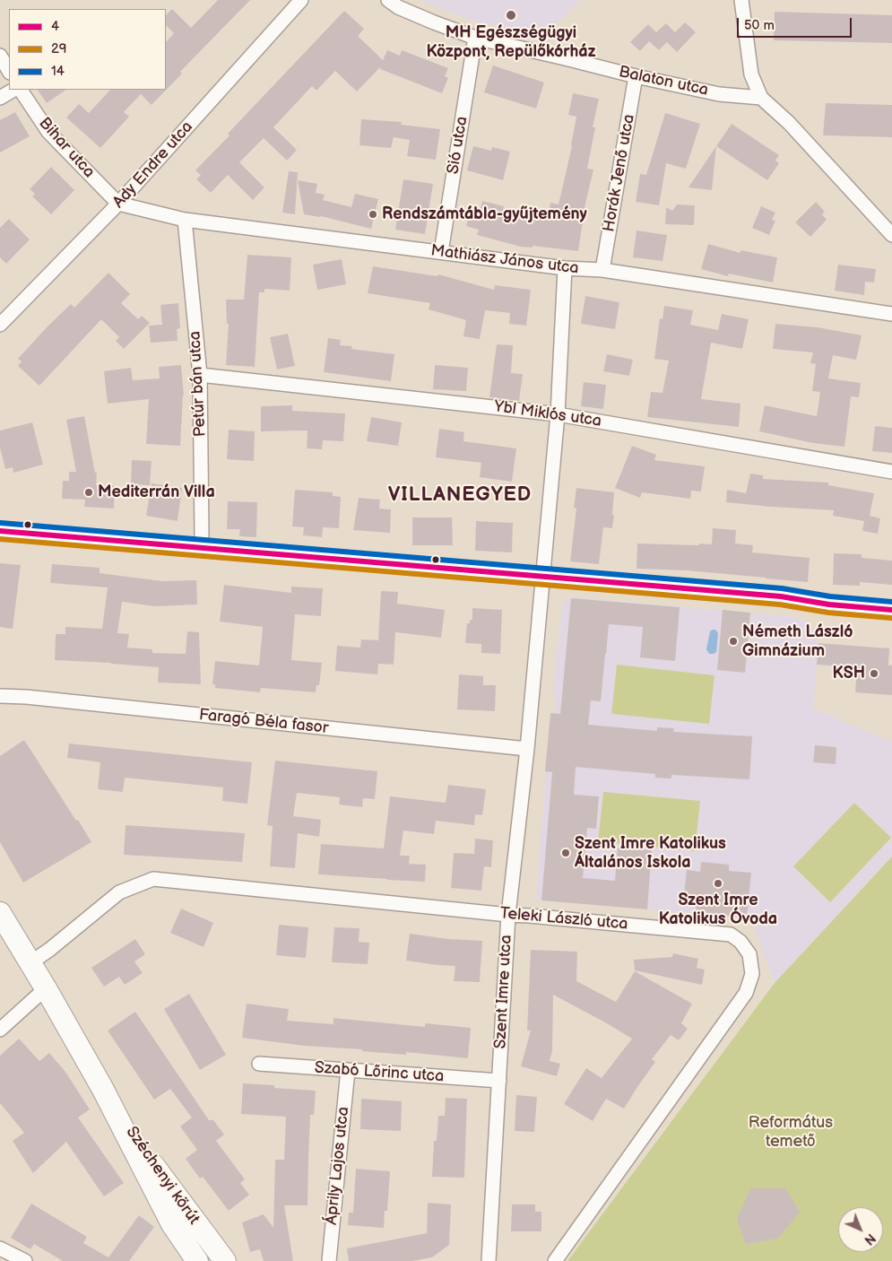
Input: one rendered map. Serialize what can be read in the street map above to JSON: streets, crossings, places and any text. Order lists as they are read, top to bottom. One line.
{"streets":{"main road":["Széchenyi körút"],"street":["Balaton utca","Sió utca","Bihar utca","Ady Endre utca","Horák Jenő utca","Mathiász János utca","Petúr bán utca","Ybl Miklós utca","Faragó Béla fasor","Teleki László utca","Szent Imre utca","Szabó Lőrinc utca","Áprily Lajos utca"]},"crossings":[["Balaton utca","Sió utca"],["Balaton utca","Horák Jenő utca"],["Sió utca","Mathiász János utca"],["Bihar utca","Ady Endre utca"],["Bihar utca","Mathiász János utca"],["Ady Endre utca","Mathiász János utca"],["Horák Jenő utca","Mathiász János utca"],["Mathiász János utca","Petúr bán utca"],["Mathiász János utca","Szent Imre utca"],["Petúr bán utca","Ybl Miklós utca"],["Ybl Miklós utca","Szent Imre utca"],["Faragó Béla fasor","Szent Imre utca"],["Teleki László utca","Szent Imre utca"],["Teleki László utca","Széchenyi körút"],["Szent Imre utca","Szabó Lőrinc utca"],["Szabó Lőrinc utca","Áprily Lajos utca"]],"districts":["VILLANEGYED"],"parks":["Református temető"],"places":["MH Egészségügyi Központ, Repülőkórház","Rendszámtábla-gyűjtemény","Mediterrán Villa","Németh László Gimnázium","KSH","Szent Imre Katolikus Általános Iskola","Szent Imre Katolikus Óvoda"],"lines":["transit line 14","transit line 4","transit line 29"],"legend":["4","29","14"],"scale_bar":"50 m","north":"bottom right"}
